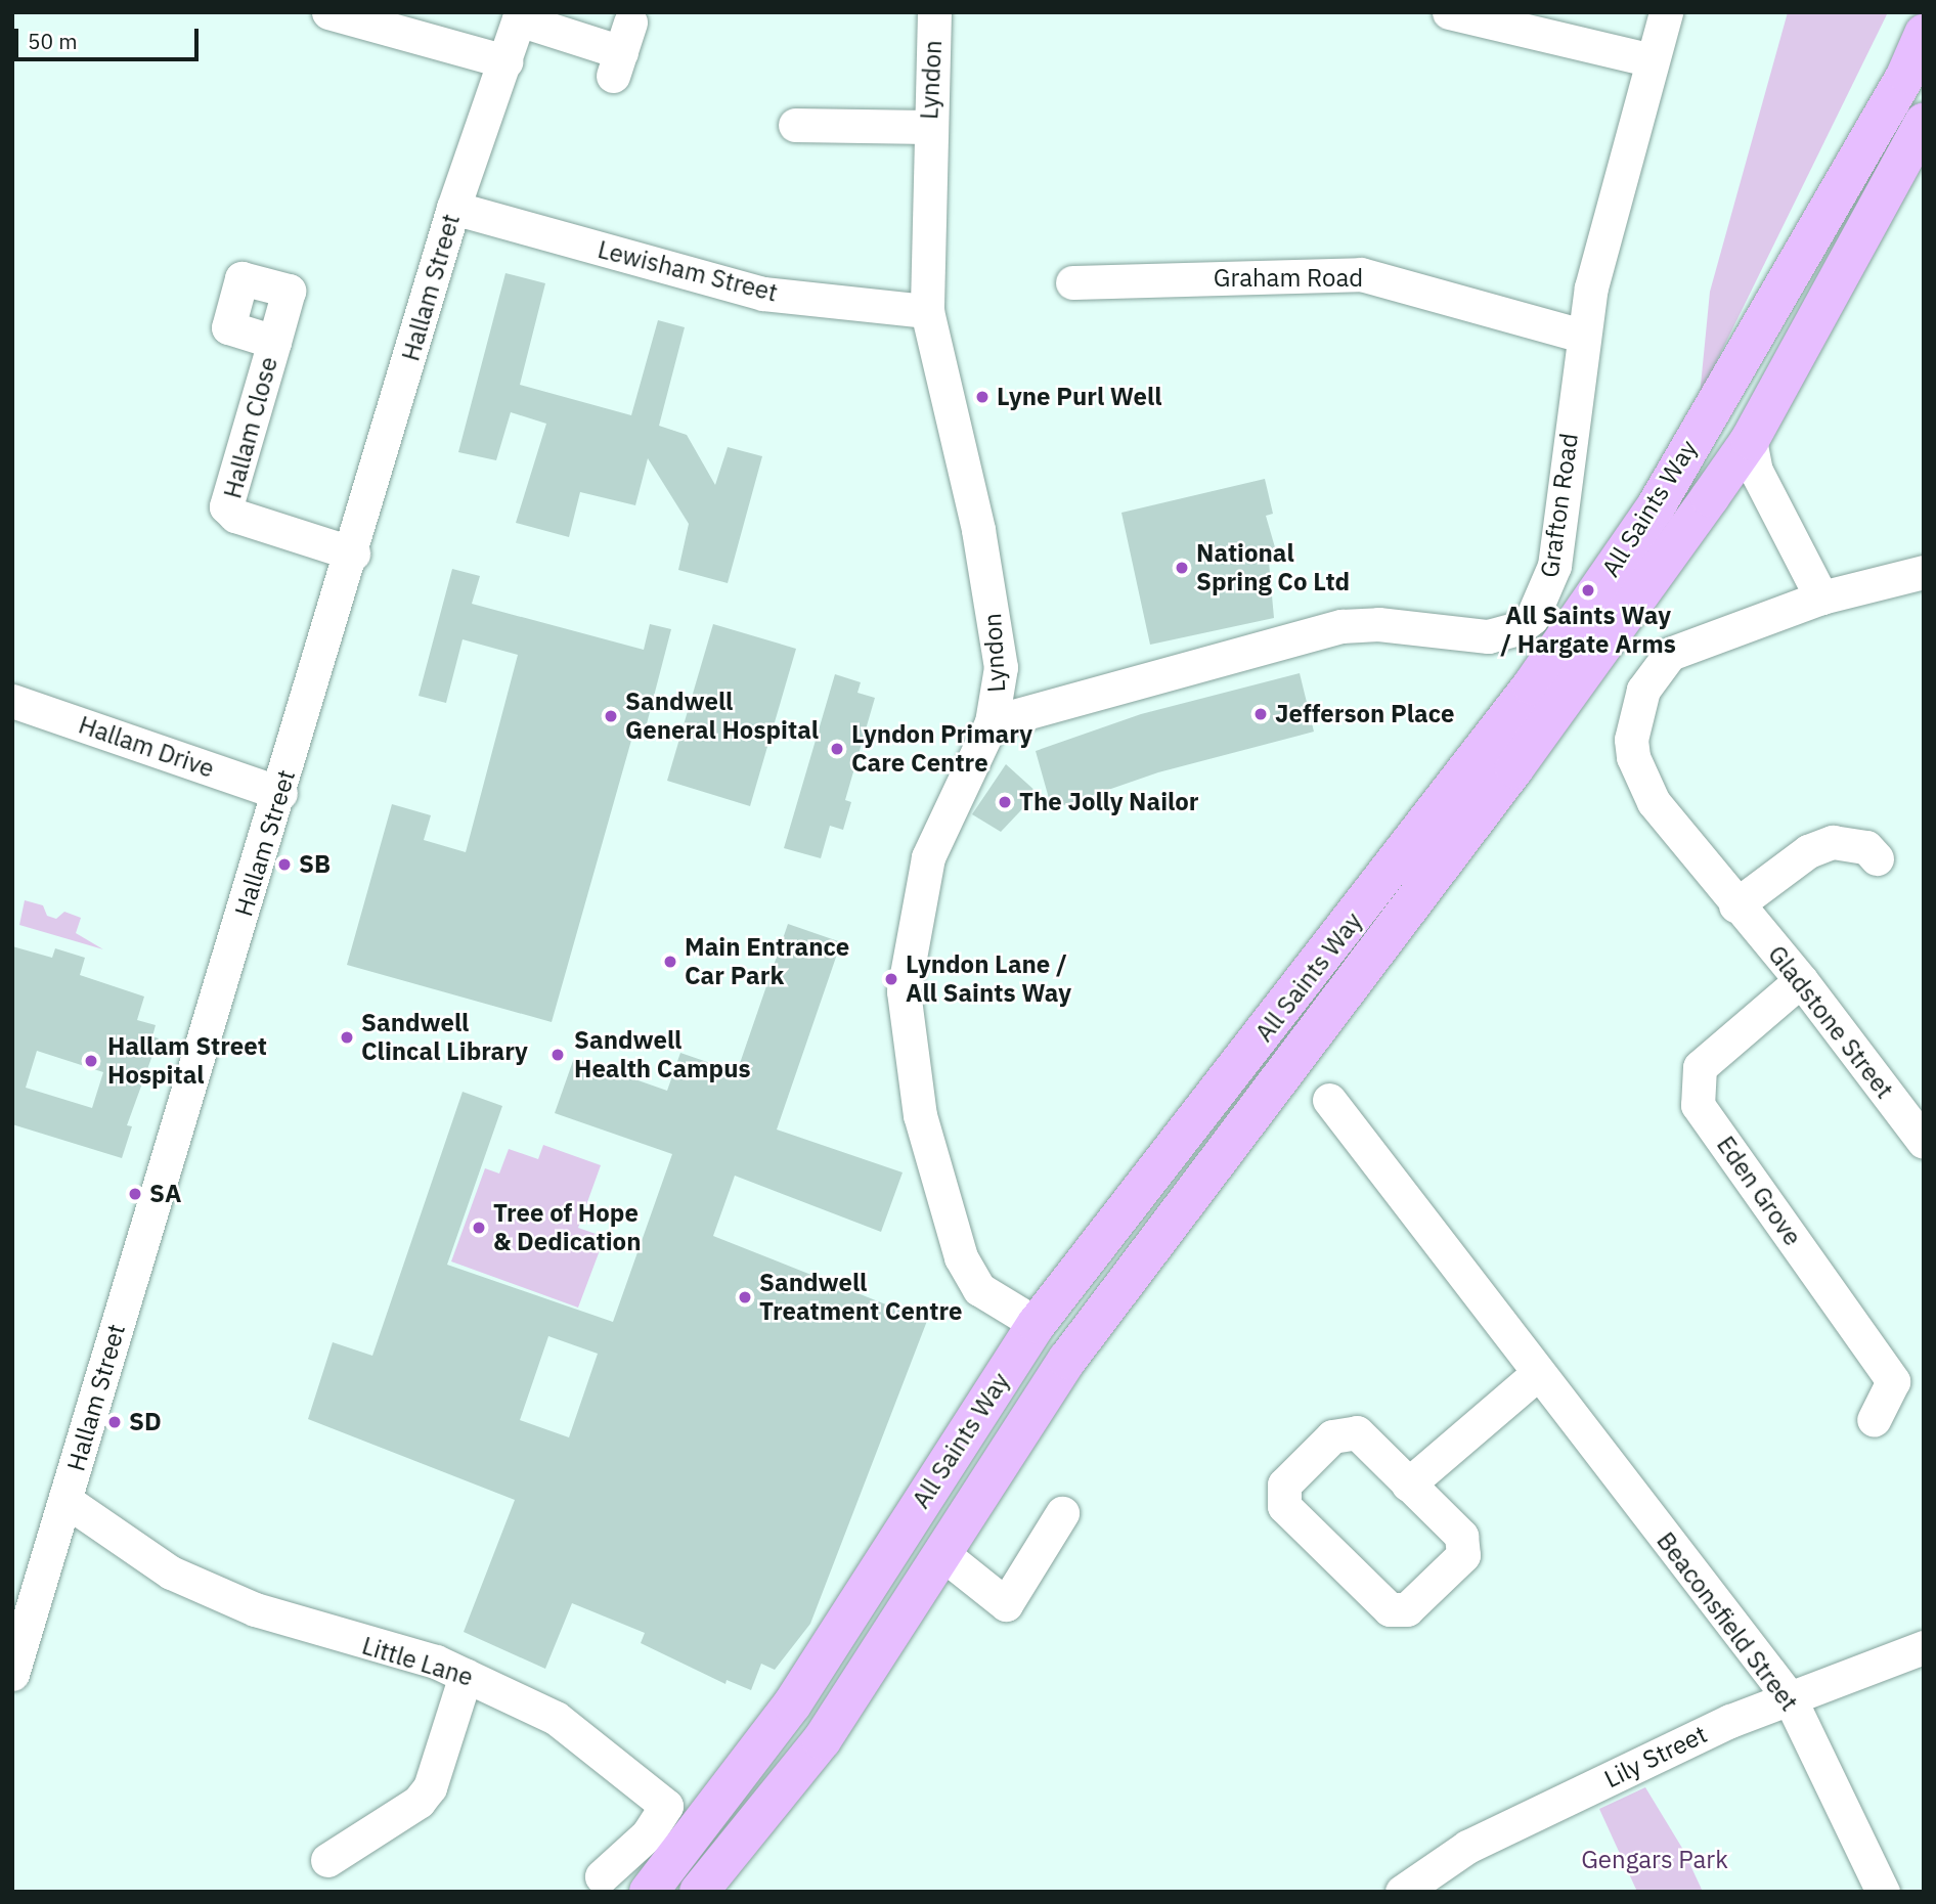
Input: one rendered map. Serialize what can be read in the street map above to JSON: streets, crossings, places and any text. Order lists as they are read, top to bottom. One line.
{"streets":{"highway":["All Saints Way"],"street":["Lyndon","Lewisham Street","Graham Road","Hallam Street","Hallam Close","Grafton Road","Hallam Drive","Gladstone Street","Eden Grove","Beaconsfield Street","Little Lane","Lily Street"]},"crossings":[["Lyndon","Lewisham Street"],["Lyndon","Grafton Road"],["Lyndon","All Saints Way"],["Lewisham Street","Hallam Street"],["Graham Road","Grafton Road"],["Hallam Street","Hallam Close"],["Hallam Street","Hallam Drive"],["Hallam Street","Little Lane"],["Gladstone Street","Eden Grove"],["Beaconsfield Street","Lily Street"]],"parks":["Gengars Park"],"places":["Lyne Purl Well","National Spring Co Ltd","All Saints Way / Hargate Arms","Jefferson Place","Sandwell General Hospital","Lyndon Primary Care Centre","The Jolly Nailor","SB","Main Entrance Car Park","Lyndon Lane / All Saints Way","Sandwell Clincal Library","Sandwell Health Campus","Hallam Street Hospital","SA","Tree of Hope & Dedication","Sandwell Treatment Centre","SD"],"scale_bar":"50 m"}
